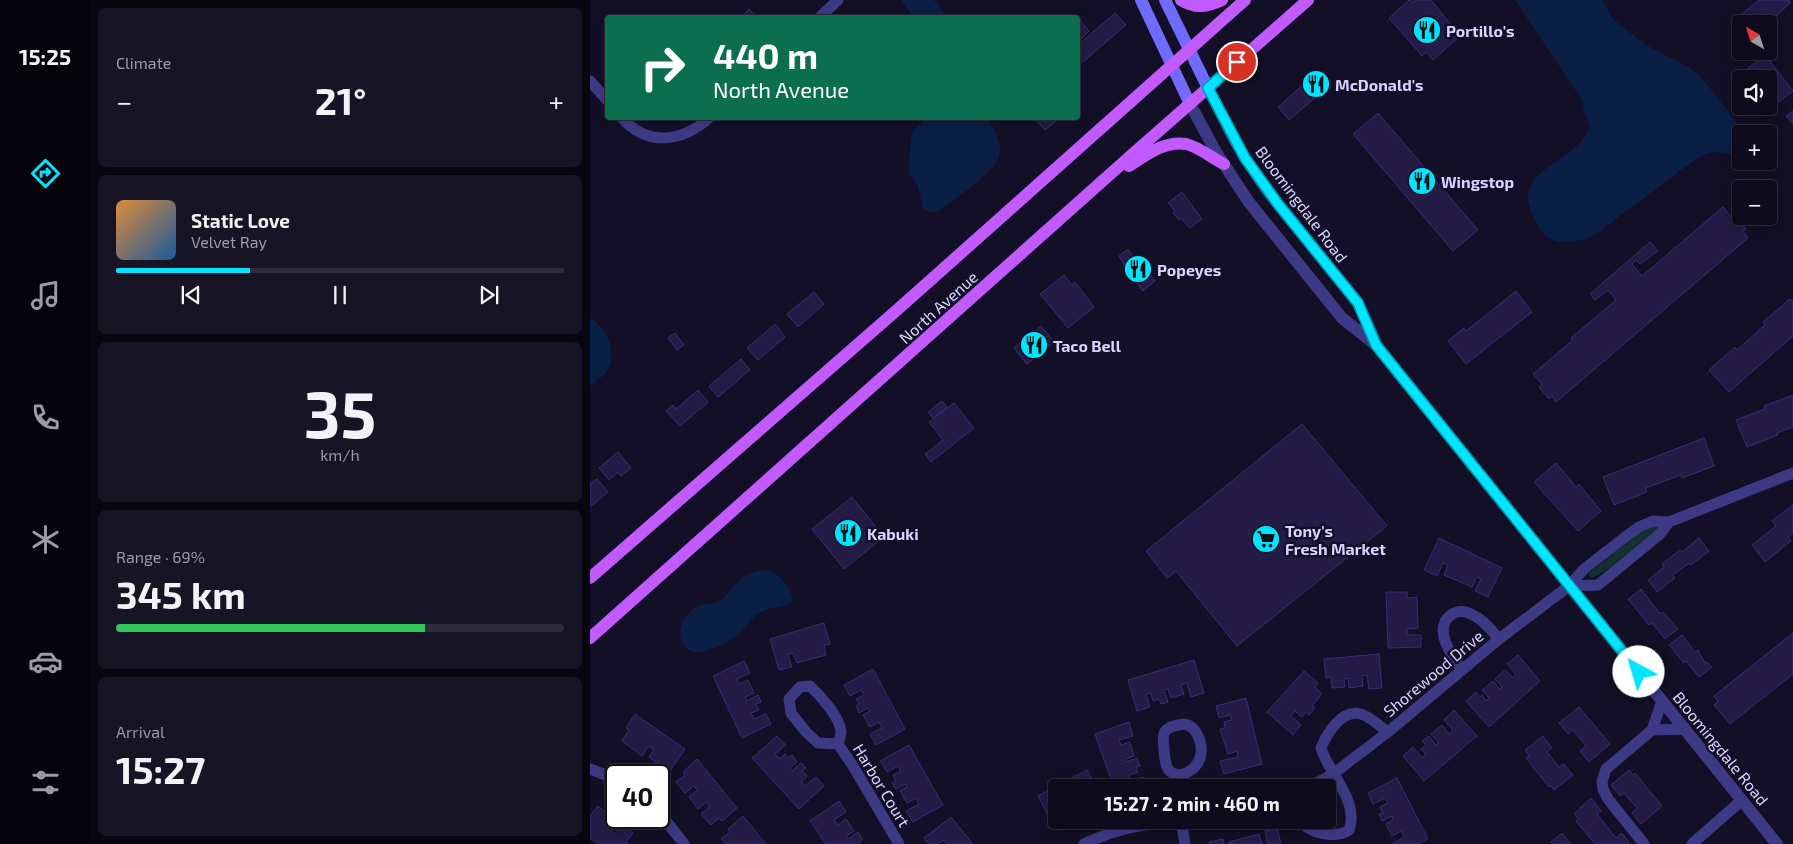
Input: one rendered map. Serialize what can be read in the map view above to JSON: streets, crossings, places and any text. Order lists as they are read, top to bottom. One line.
{"streets":{"main road":["Bloomingdale Road","North Avenue"],"street":["Shorewood Drive","Harbor Court"]},"crossings":[["Bloomingdale Road","North Avenue"],["Bloomingdale Road","Shorewood Drive"]],"places":{"restaurant":["Portillo's","McDonald's","Wingstop","Popeyes","Taco Bell","Kabuki"],"supermarket":["Tony's Fresh Market"]},"north":"top left","page":{"tabs":"15:25","tile":["Climate",["35","km/h"],["Range · 69%","345 km"],["Arrival","15:27"]],"map_buttons":["+","−"],"turn":["440 m","North Avenue"],"heat":["−","21°","+"],"song":["Static Love","Velvet Ray"],"limit":"40","trip":"15:27 · 2 min · 460 m"}}
